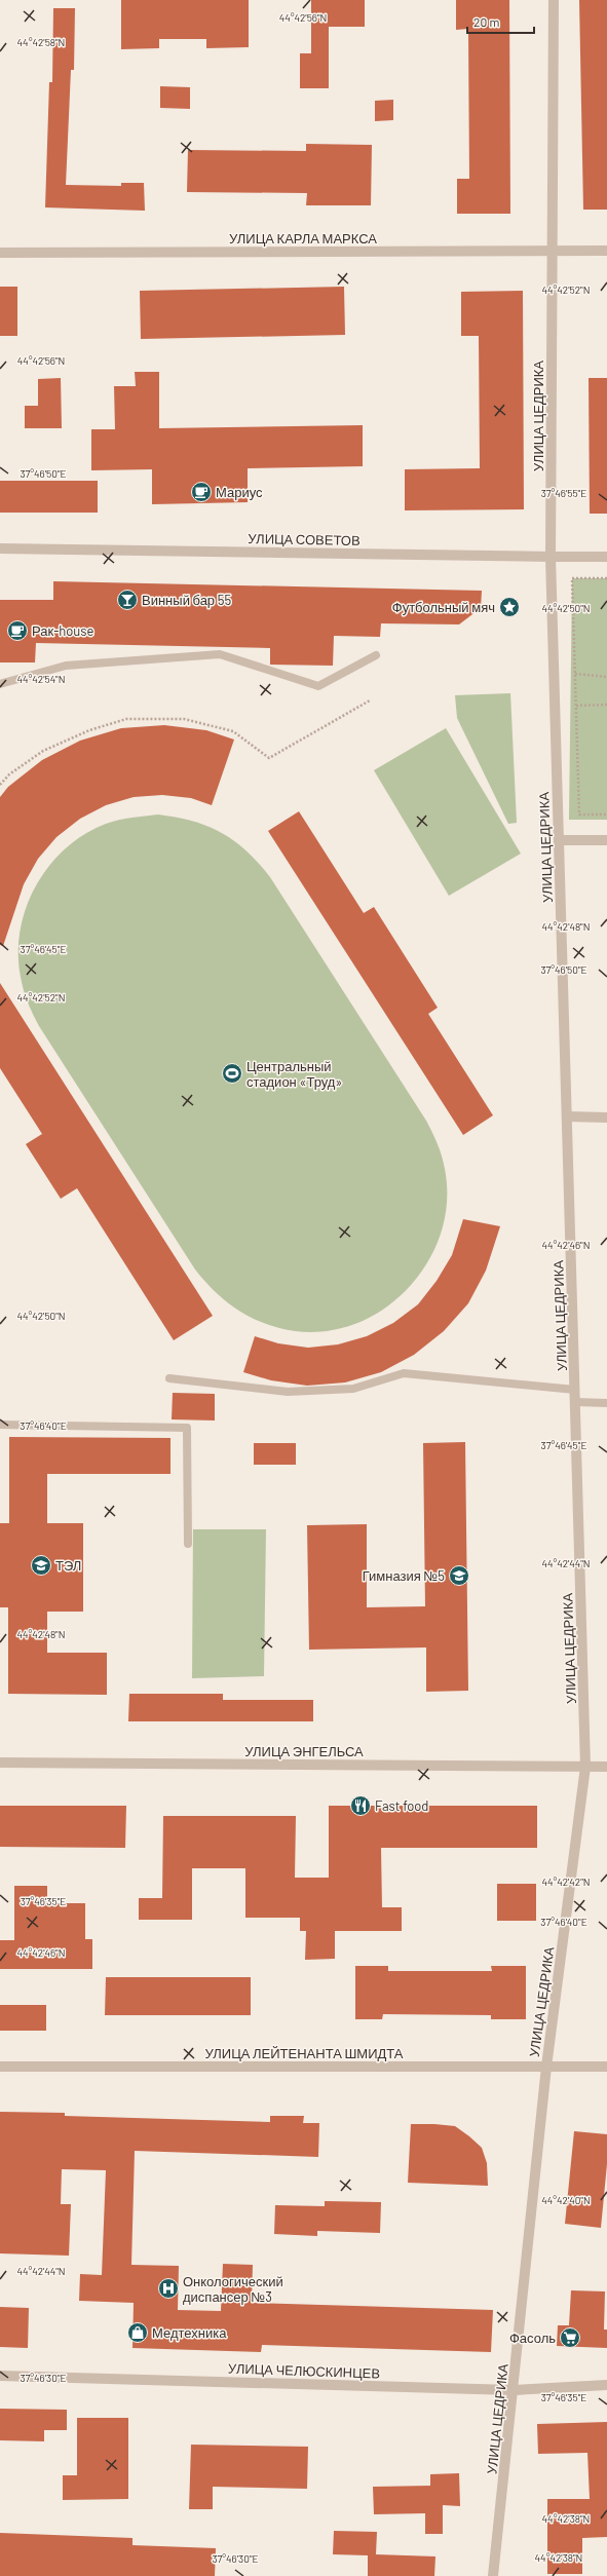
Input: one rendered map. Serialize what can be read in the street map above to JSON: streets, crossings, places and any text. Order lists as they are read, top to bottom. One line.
{"streets":{"street":["УЛИЦА КАРЛА МАРКСА","УЛИЦА ЦЕДРИКА","УЛИЦА СОВЕТОВ","УЛИЦА ЭНГЕЛЬСА","УЛИЦА ЛЕЙТЕНАНТА ШМИДТА","УЛИЦА ЧЕЛЮСКИНЦЕВ"]},"crossings":[["УЛИЦА КАРЛА МАРКСА","УЛИЦА ЦЕДРИКА"],["УЛИЦА ЦЕДРИКА","УЛИЦА СОВЕТОВ"],["УЛИЦА ЦЕДРИКА","УЛИЦА ЭНГЕЛЬСА"],["УЛИЦА ЦЕДРИКА","УЛИЦА ЛЕЙТЕНАНТА ШМИДТА"],["УЛИЦА ЦЕДРИКА","УЛИЦА ЧЕЛЮСКИНЦЕВ"]],"places":{"cafe":["Мариус","Рак-house"],"bar":["Винный бар 55"],"place":["Футбольный мяч"],"sports":["Центральный стадион «Труд»"],"school or university":["ТЭЛ","Гимназия №5"],"restaurant":["Fast food"],"hospital":["Онкологический диспансер №3"],"shop":["Медтехника"],"supermarket":["Фасоль"]},"scale_bar":"20 m","coordinates":["44°42'56\"N","44°42'58\"N","44°42'52\"N","37°46'50\"E","37°46'55\"E","44°42'50\"N","44°42'54\"N","44°42'48\"N","37°46'45\"E","44°42'46\"N","37°46'40\"E","44°42'44\"N","44°42'42\"N","37°46'35\"E","44°42'40\"N","37°46'30\"E","44°42'38\"N"]}
